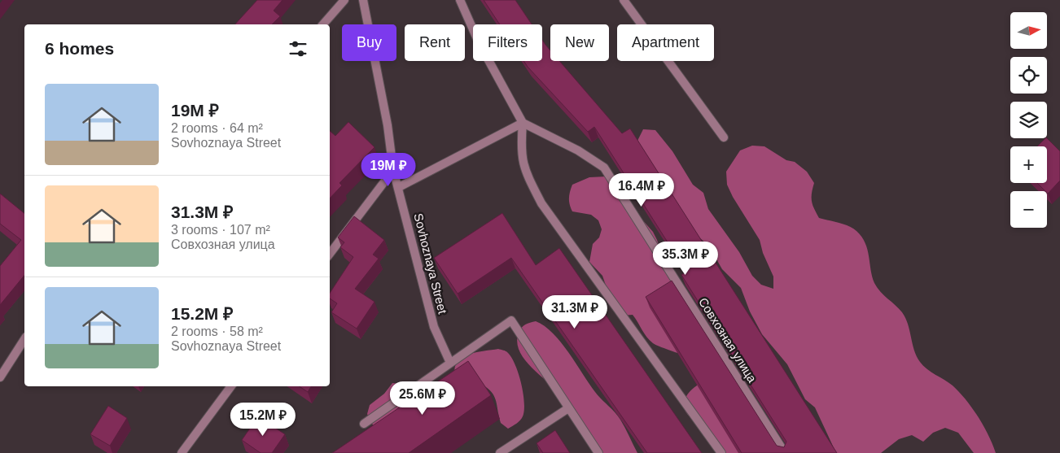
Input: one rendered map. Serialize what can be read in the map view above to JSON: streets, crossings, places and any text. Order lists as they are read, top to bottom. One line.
{"streets":{"street":["Sovhoznaya Street","Совхозная улица"]},"north":"right","page":{"map_buttons":["+","−"],"chip":["Buy","Rent","Filters","New","Apartment"],"heading":"6 homes","list":[{"name":"19M ₽","note":"2 rooms · 64 m² · Sovhoznaya Street"},{"name":"31.3M ₽","note":"3 rooms · 107 m² · Совхозная улица"},{"name":"15.2M ₽","note":"2 rooms · 58 m² · Sovhoznaya Street"}],"price":["19M ₽","16.4M ₽","35.3M ₽","31.3M ₽","25.6M ₽","15.2M ₽"]}}
